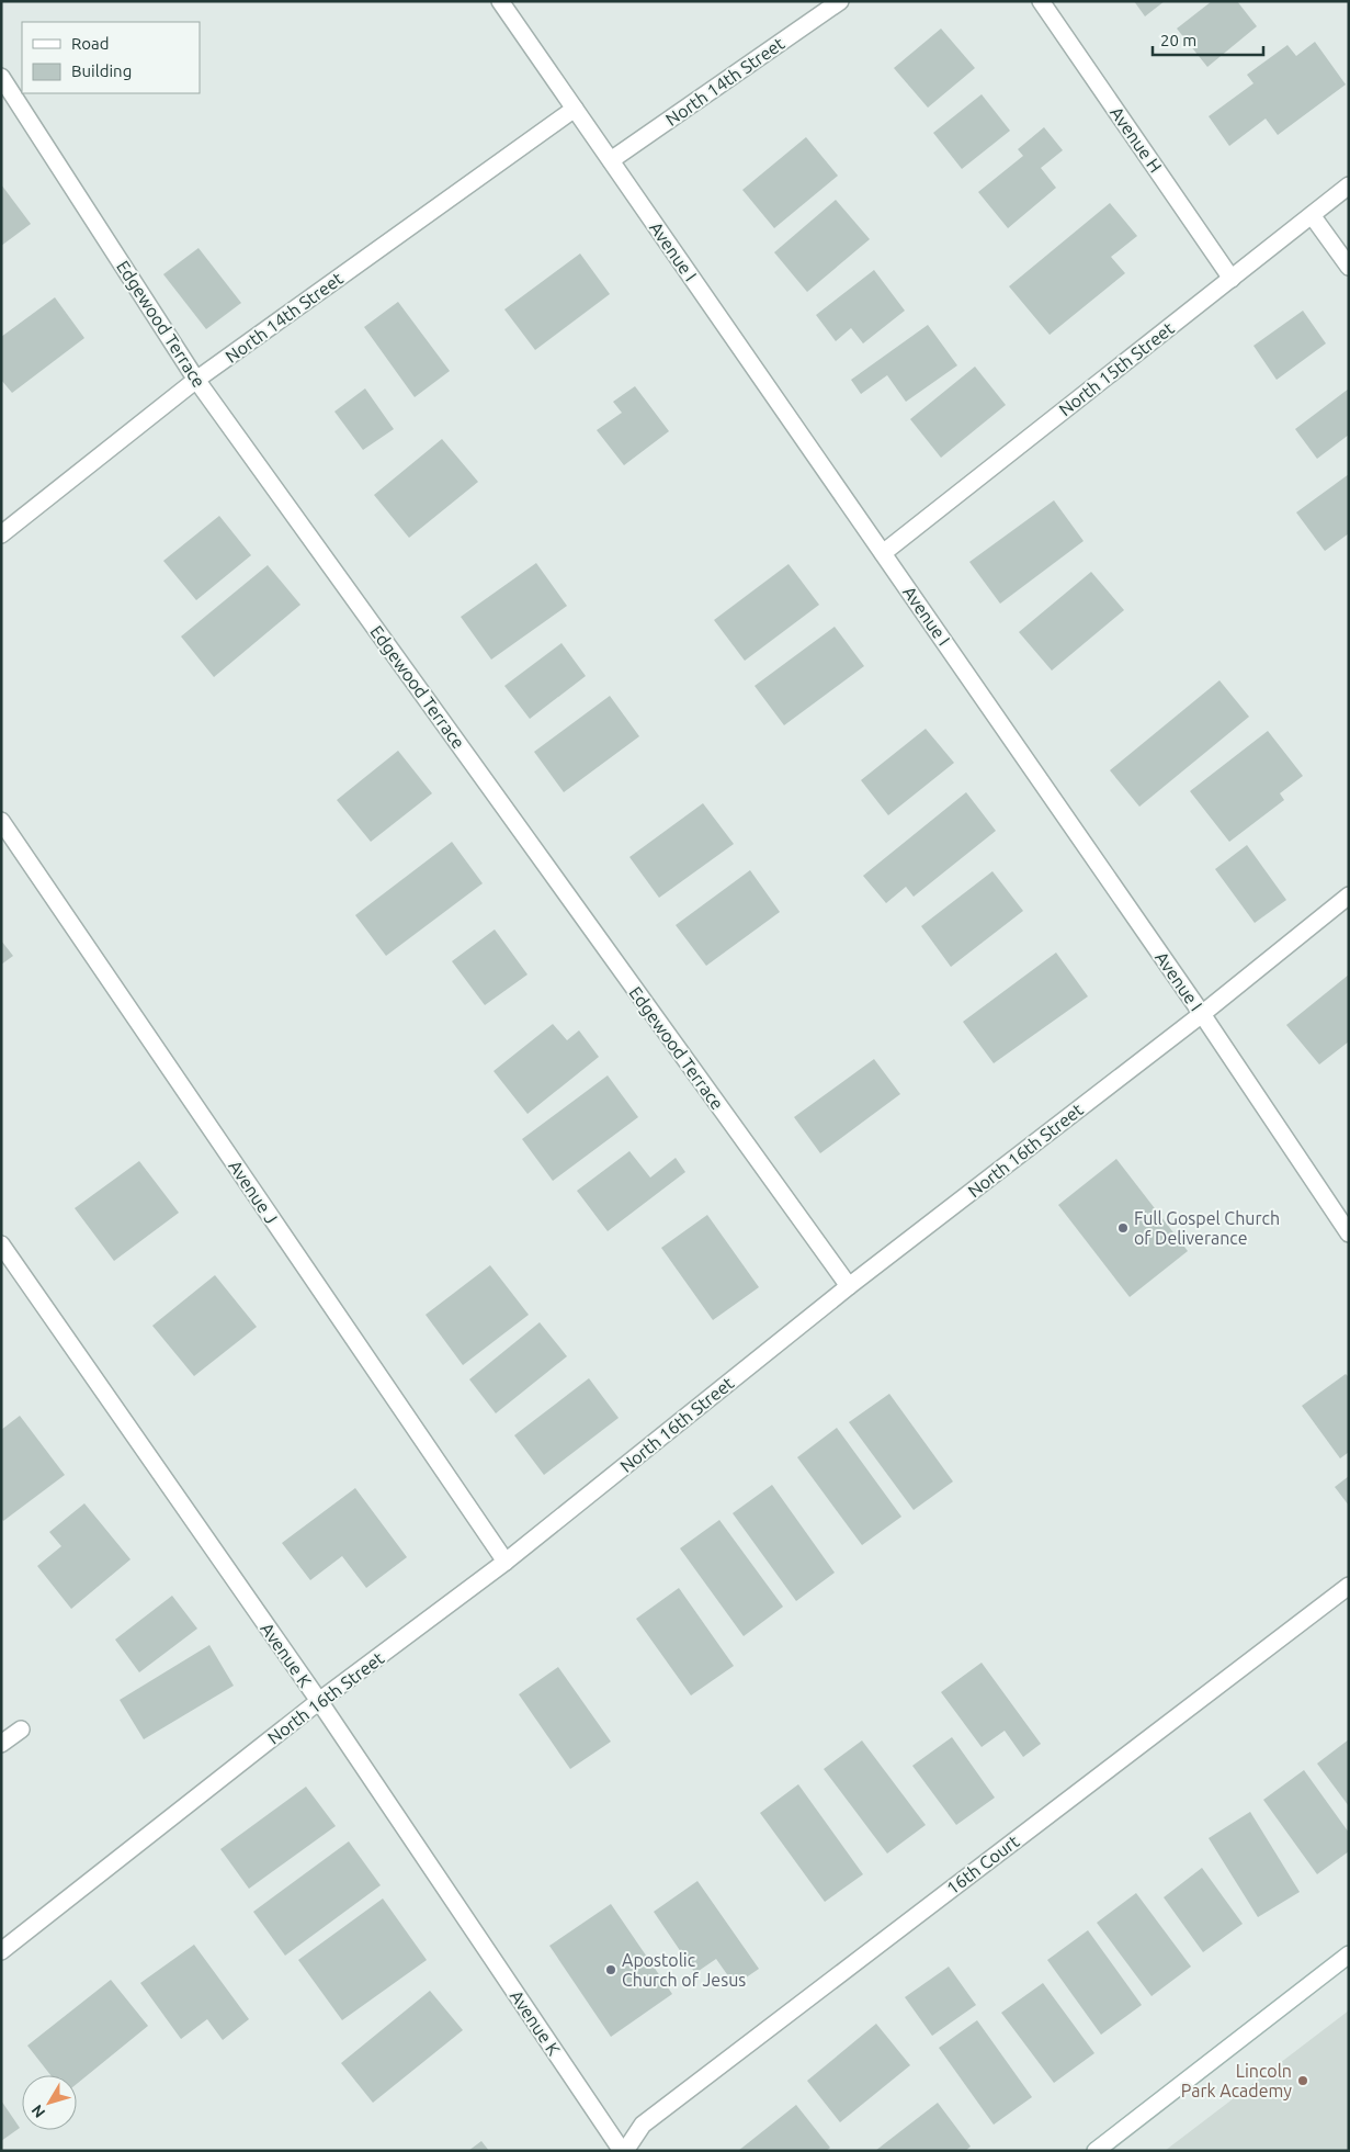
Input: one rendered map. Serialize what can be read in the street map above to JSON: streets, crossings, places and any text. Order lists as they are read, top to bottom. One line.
{"streets":{"street":["North 14th Street","Avenue H","Avenue I","Edgewood Terrace","North 15th Street","North 16th Street","Avenue J","Avenue K","16th Court"]},"crossings":[["North 14th Street","Avenue I"],["North 14th Street","Edgewood Terrace"],["Avenue H","North 15th Street"],["Avenue I","North 15th Street"],["Avenue I","North 16th Street"],["Edgewood Terrace","North 16th Street"],["North 16th Street","Avenue J"],["North 16th Street","Avenue K"],["Avenue K","16th Court"]],"places":["Full Gospel Church of Deliverance","Apostolic Church of Jesus","Lincoln Park Academy"],"legend":["Road","Building"],"scale_bar":"20 m","north":"bottom left"}
